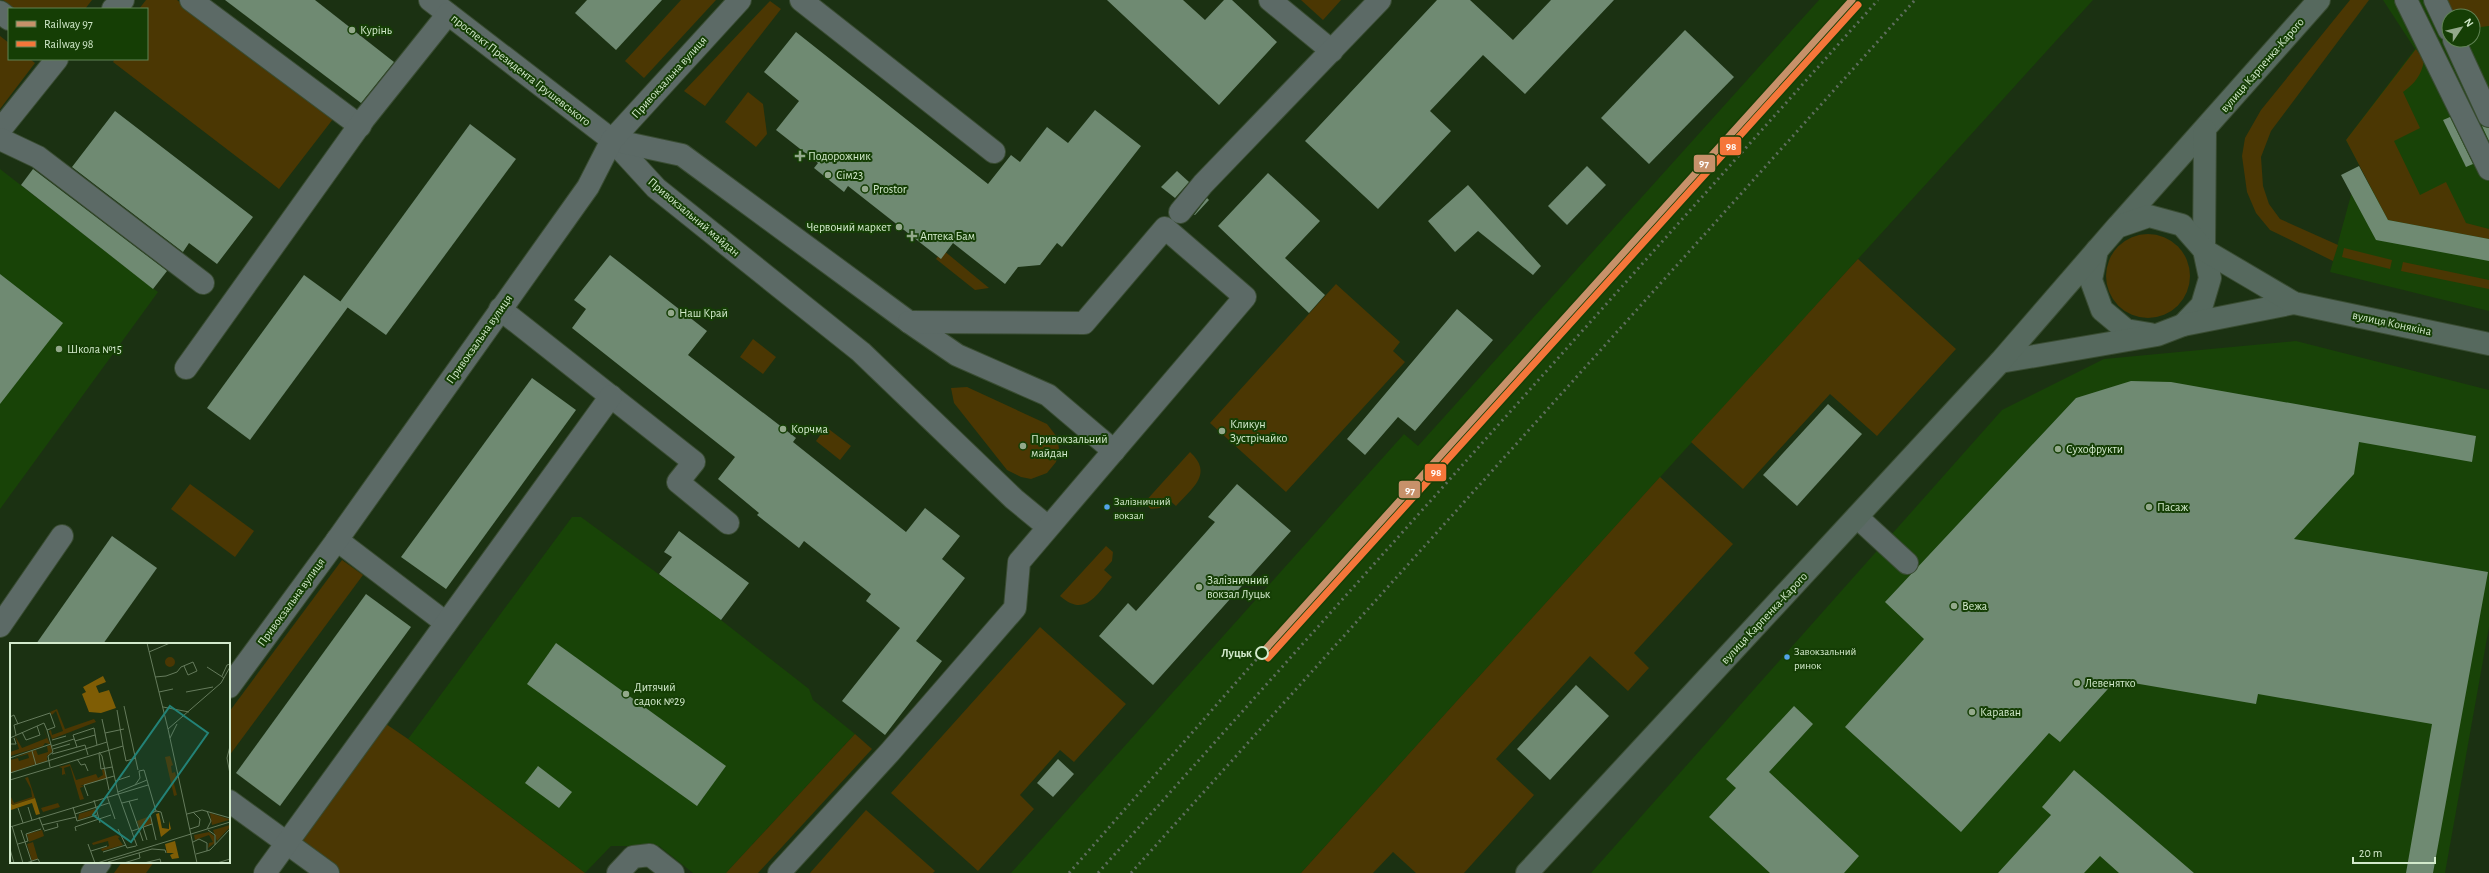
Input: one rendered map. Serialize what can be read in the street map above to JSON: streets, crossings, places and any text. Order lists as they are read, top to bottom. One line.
{"streets":{"main road":["вулиця Карпенка-Карого","вулиця Конякіна"],"street":["проспект Президента Грушевського","Привокзальна вулиця","Привокзальний майдан"]},"crossings":[["проспект Президента Грушевського","Привокзальна вулиця"],["проспект Президента Грушевського","Привокзальний майдан"],["Привокзальна вулиця","Привокзальний майдан"]],"places":{"other":["Курінь","Сім23","Prostor","Червоний маркет","Наш Край","Школа №15","Корчма","Кликун Зустрічайко","Привокзальний майдан","Сухофрукти","Залізничний вокзал","Пасаж","Залізничний вокзал Луцьк","Вежа","Луцьк","Завокзальний ринок","Левенятко","Дитячий садок №29","Караван"],"health":["Подорожник","Аптека Бам"]},"lines":["rail line 97","rail line 98"],"legend":["Railway 97","Railway 98"],"scale_bar":"20 m","north":"top right"}
